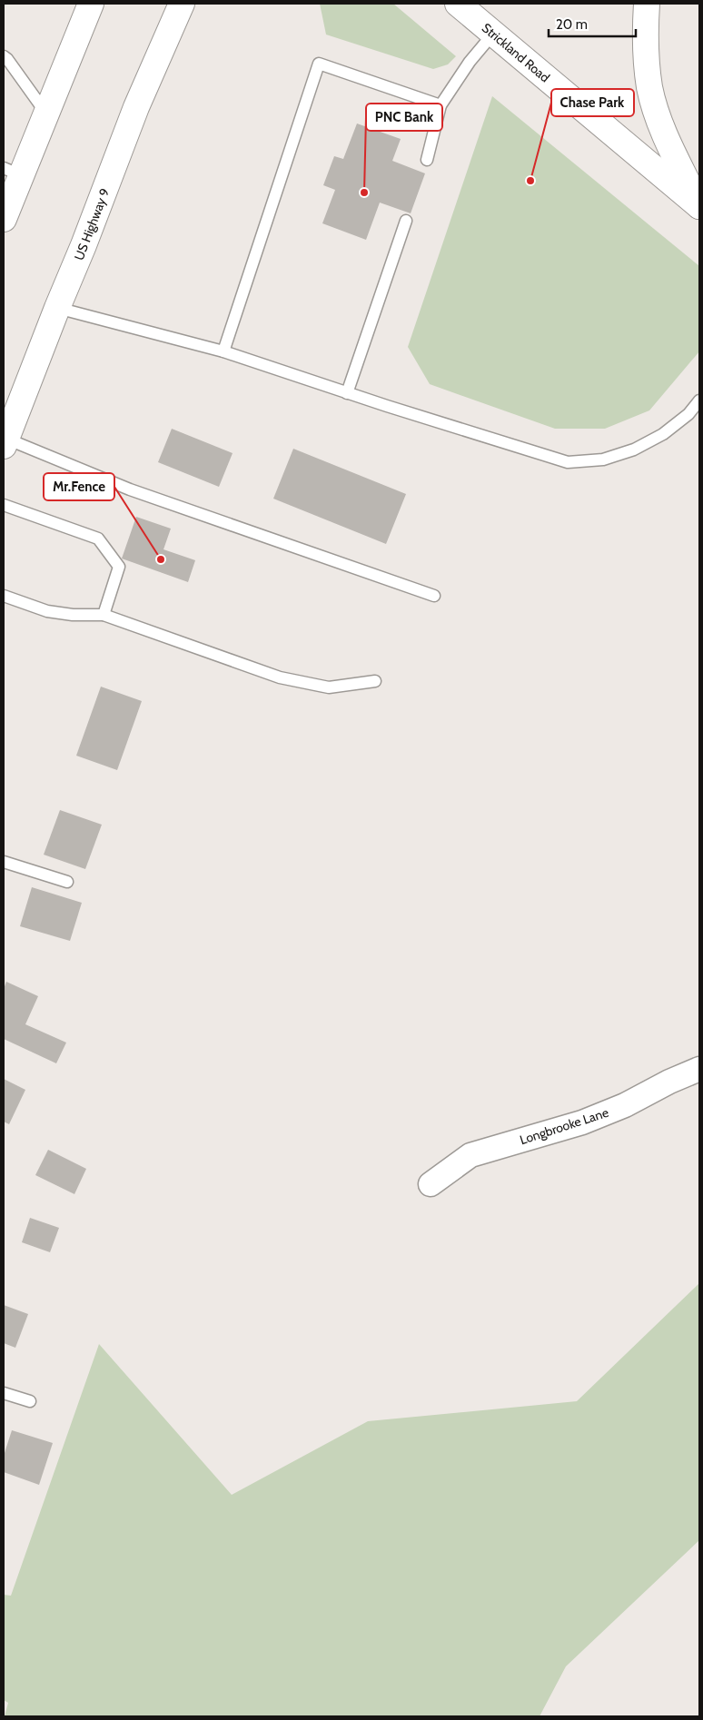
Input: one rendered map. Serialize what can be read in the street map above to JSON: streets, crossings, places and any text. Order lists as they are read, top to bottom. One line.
{"streets":{"main road":["Strickland Road","US Highway 9"],"street":["Longbrooke Lane"]},"places":["Chase Park","PNC Bank","Mr.Fence"],"scale_bar":"20 m"}
